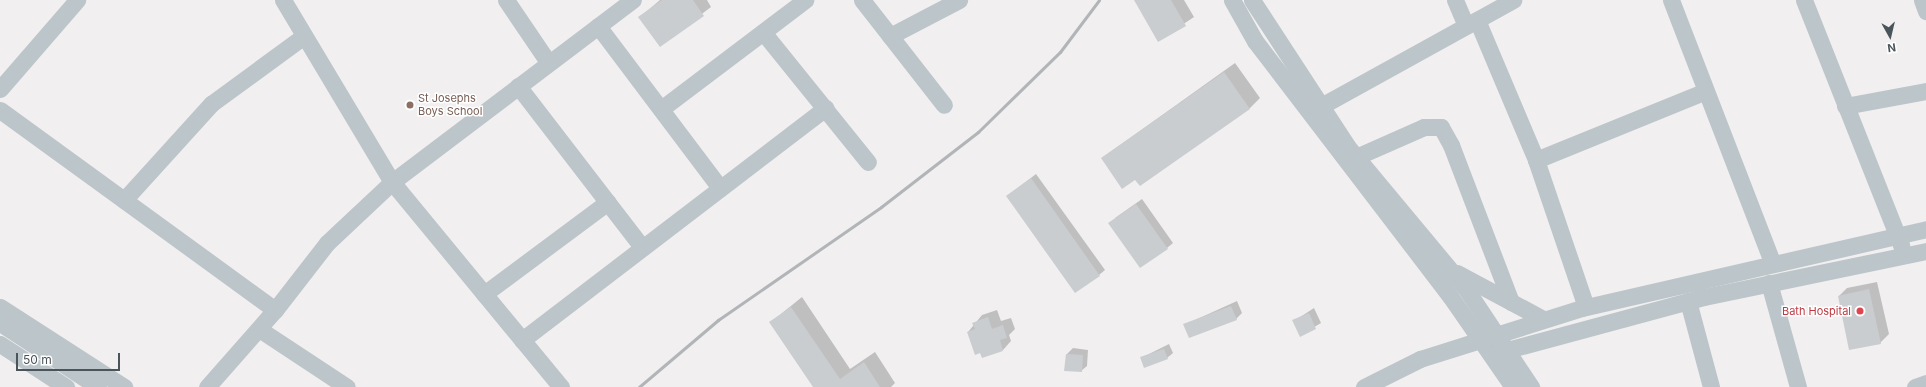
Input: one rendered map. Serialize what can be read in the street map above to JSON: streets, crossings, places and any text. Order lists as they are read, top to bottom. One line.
{"places":["St Josephs Boys School","Bath Hospital"],"scale_bar":"50 m","north":"bottom"}
